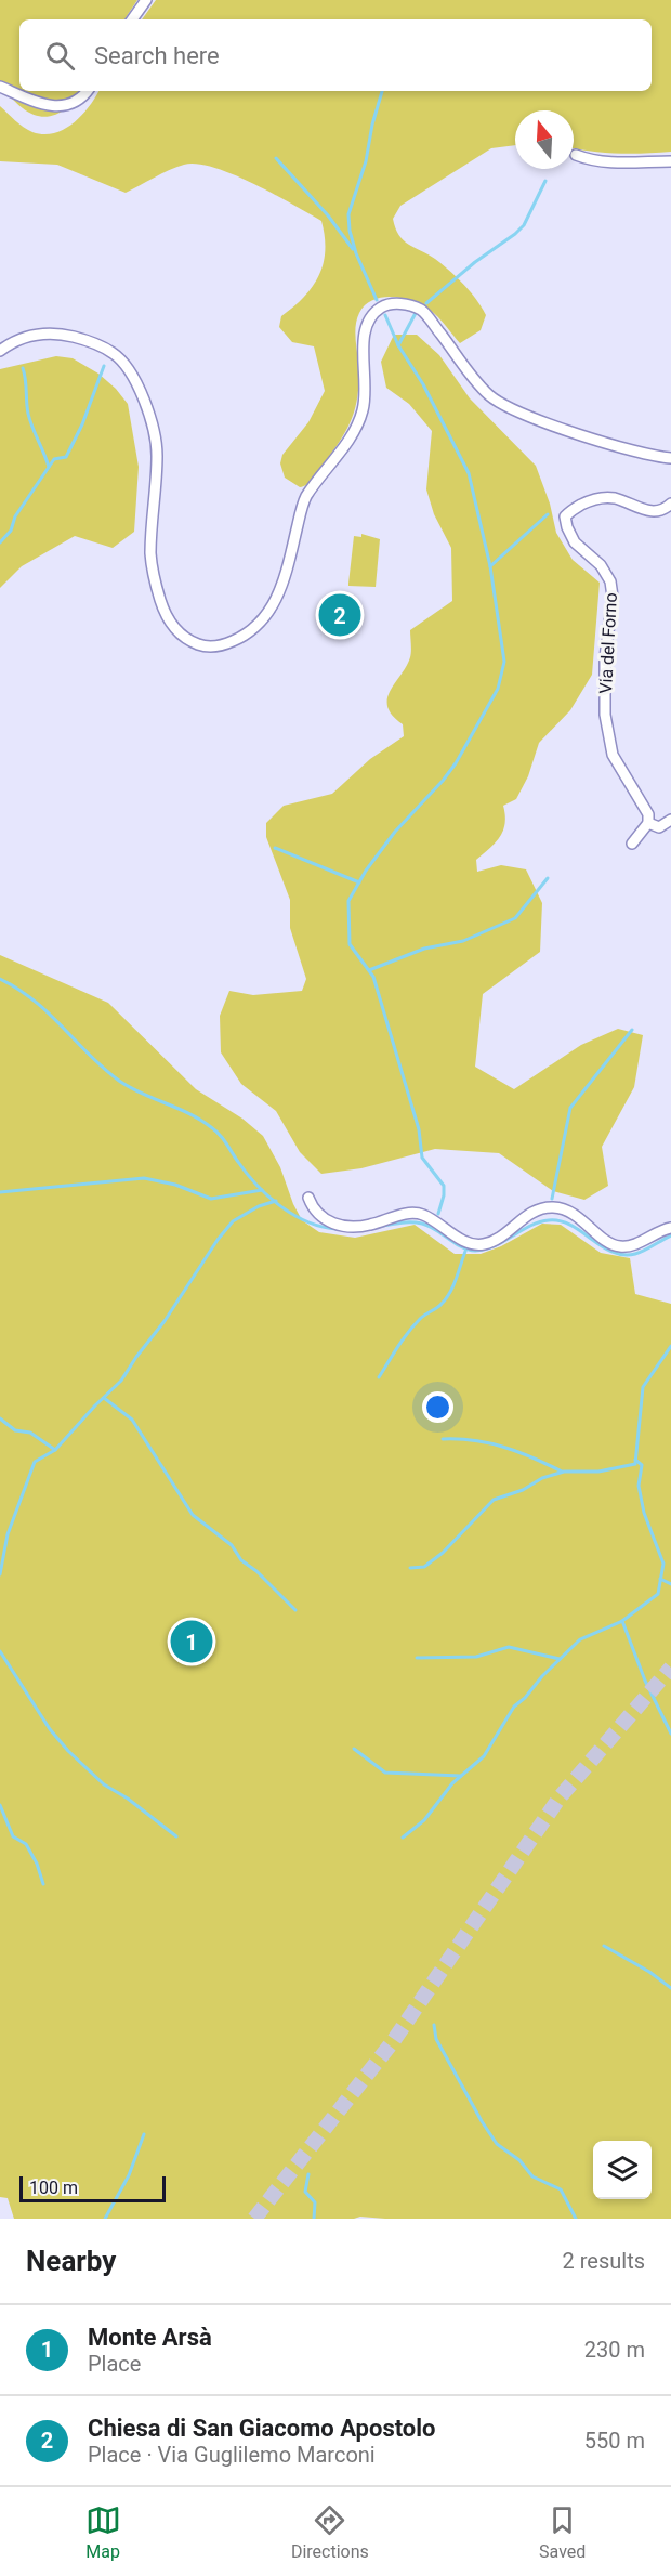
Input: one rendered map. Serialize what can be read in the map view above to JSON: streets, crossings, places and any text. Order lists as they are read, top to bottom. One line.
{"streets":{"street":["Via del Forno"]},"scale_bar":"100 m","north":"top","page":{"search":"Search here","pins":["2","1"],"scale":"100 m","heading":["Nearby","2 results"],"list":[{"mark":"1","name":"Monte Arsà","note":"Place","value":"230 m"},{"mark":"2","name":"Chiesa di San Giacomo Apostolo","note":"Place · Via Guglilemo Marconi","value":"550 m"}],"nav":["Map","Directions","Saved"]}}
